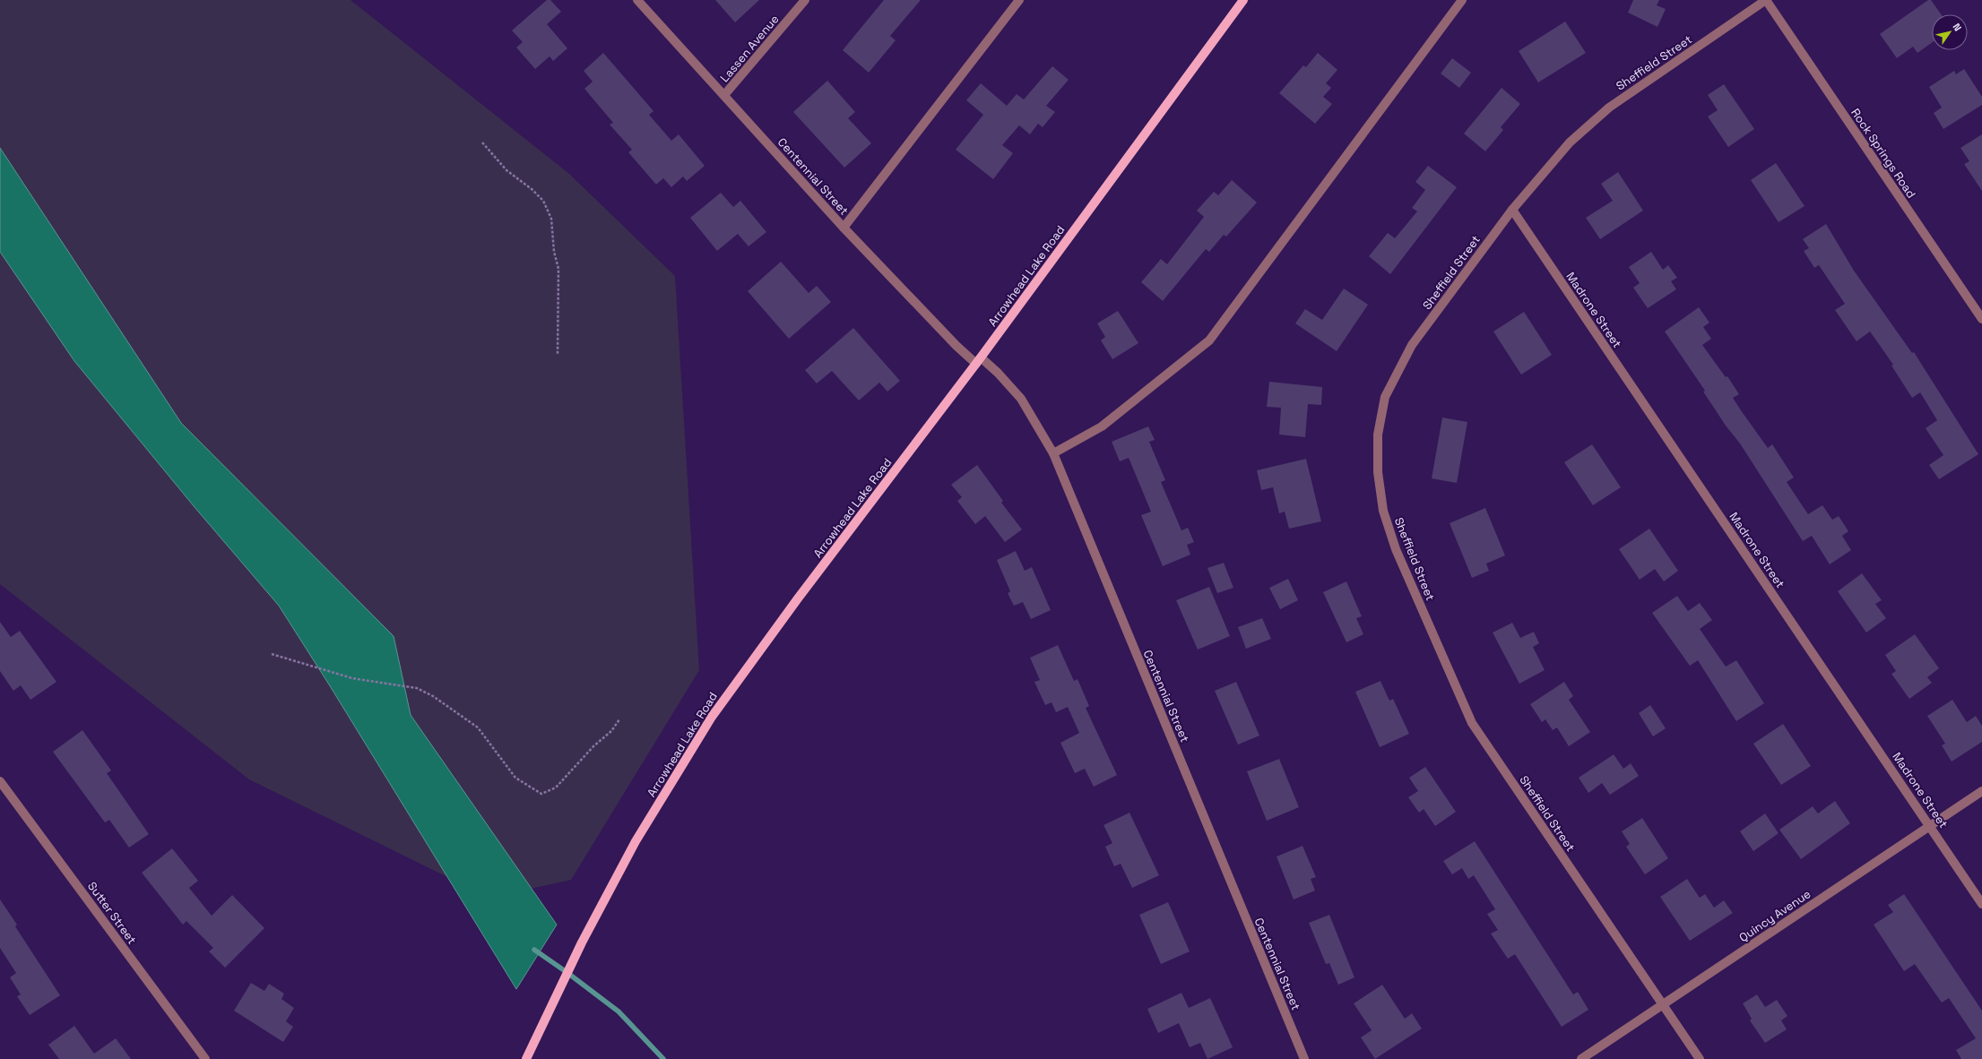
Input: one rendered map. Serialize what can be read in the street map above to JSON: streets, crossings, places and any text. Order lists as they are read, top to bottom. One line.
{"streets":{"main road":["Arrowhead Lake Road"],"street":["Lassen Avenue","Sheffield Street","Rock Springs Road","Centennial Street","Madrone Street","Sutter Street","Quincy Avenue"]},"crossings":[["Lassen Avenue","Centennial Street"],["Sheffield Street","Rock Springs Road"],["Sheffield Street","Madrone Street"],["Sheffield Street","Quincy Avenue"],["Centennial Street","Arrowhead Lake Road"],["Madrone Street","Quincy Avenue"]],"north":"top right"}
